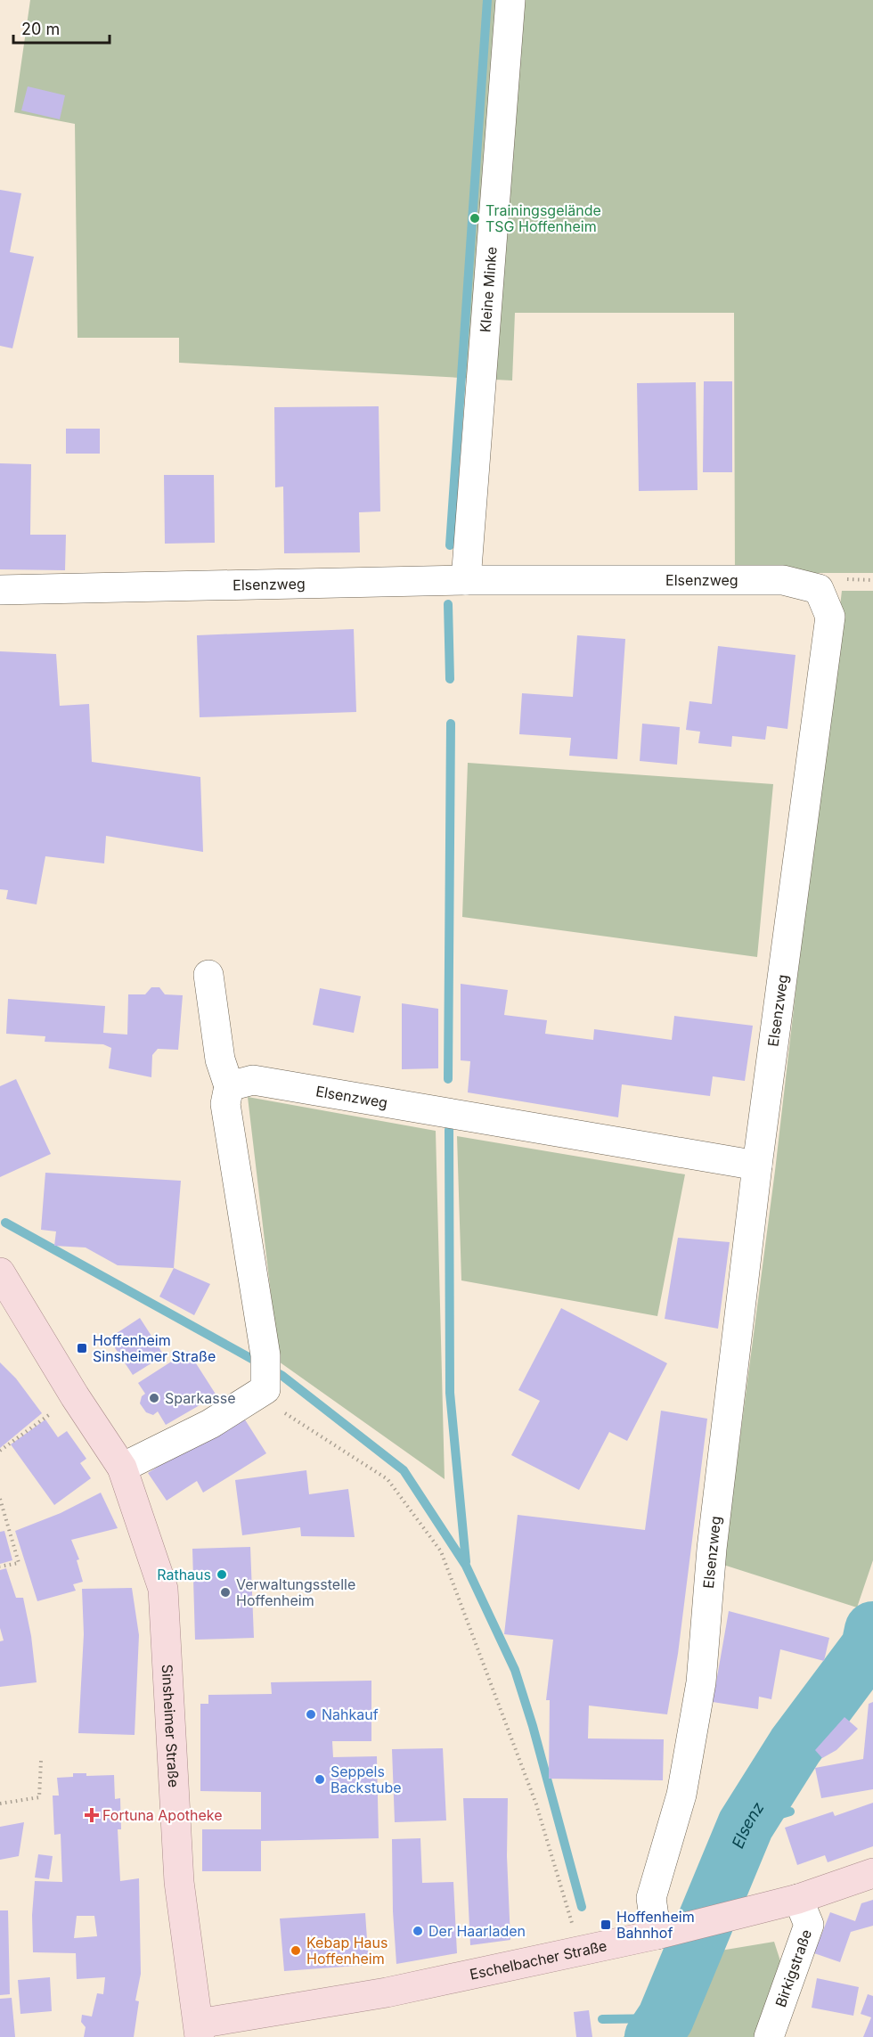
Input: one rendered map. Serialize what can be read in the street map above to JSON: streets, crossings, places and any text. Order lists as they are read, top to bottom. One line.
{"streets":{"main road":["Sinsheimer Straße","Eschelbacher Straße"],"street":["Kleine Minke","Elsenzweg","Birkigstraße"]},"crossings":[["Kleine Minke","Elsenzweg"],["Elsenzweg","Eschelbacher Straße"],["Sinsheimer Straße","Eschelbacher Straße"],["Eschelbacher Straße","Birkigstraße"]],"water":["Elsenz"],"places":{"other":["Trainingsgelände TSG Hoffenheim","Sparkasse","Rathaus","Verwaltungsstelle Hoffenheim","Nahkauf","Seppels Backstube","Der Haarladen","Kebap Haus Hoffenheim"],"transit":["Hoffenheim Sinsheimer Straße","Hoffenheim Bahnhof"],"health":["Fortuna Apotheke"]},"scale_bar":"20 m"}
